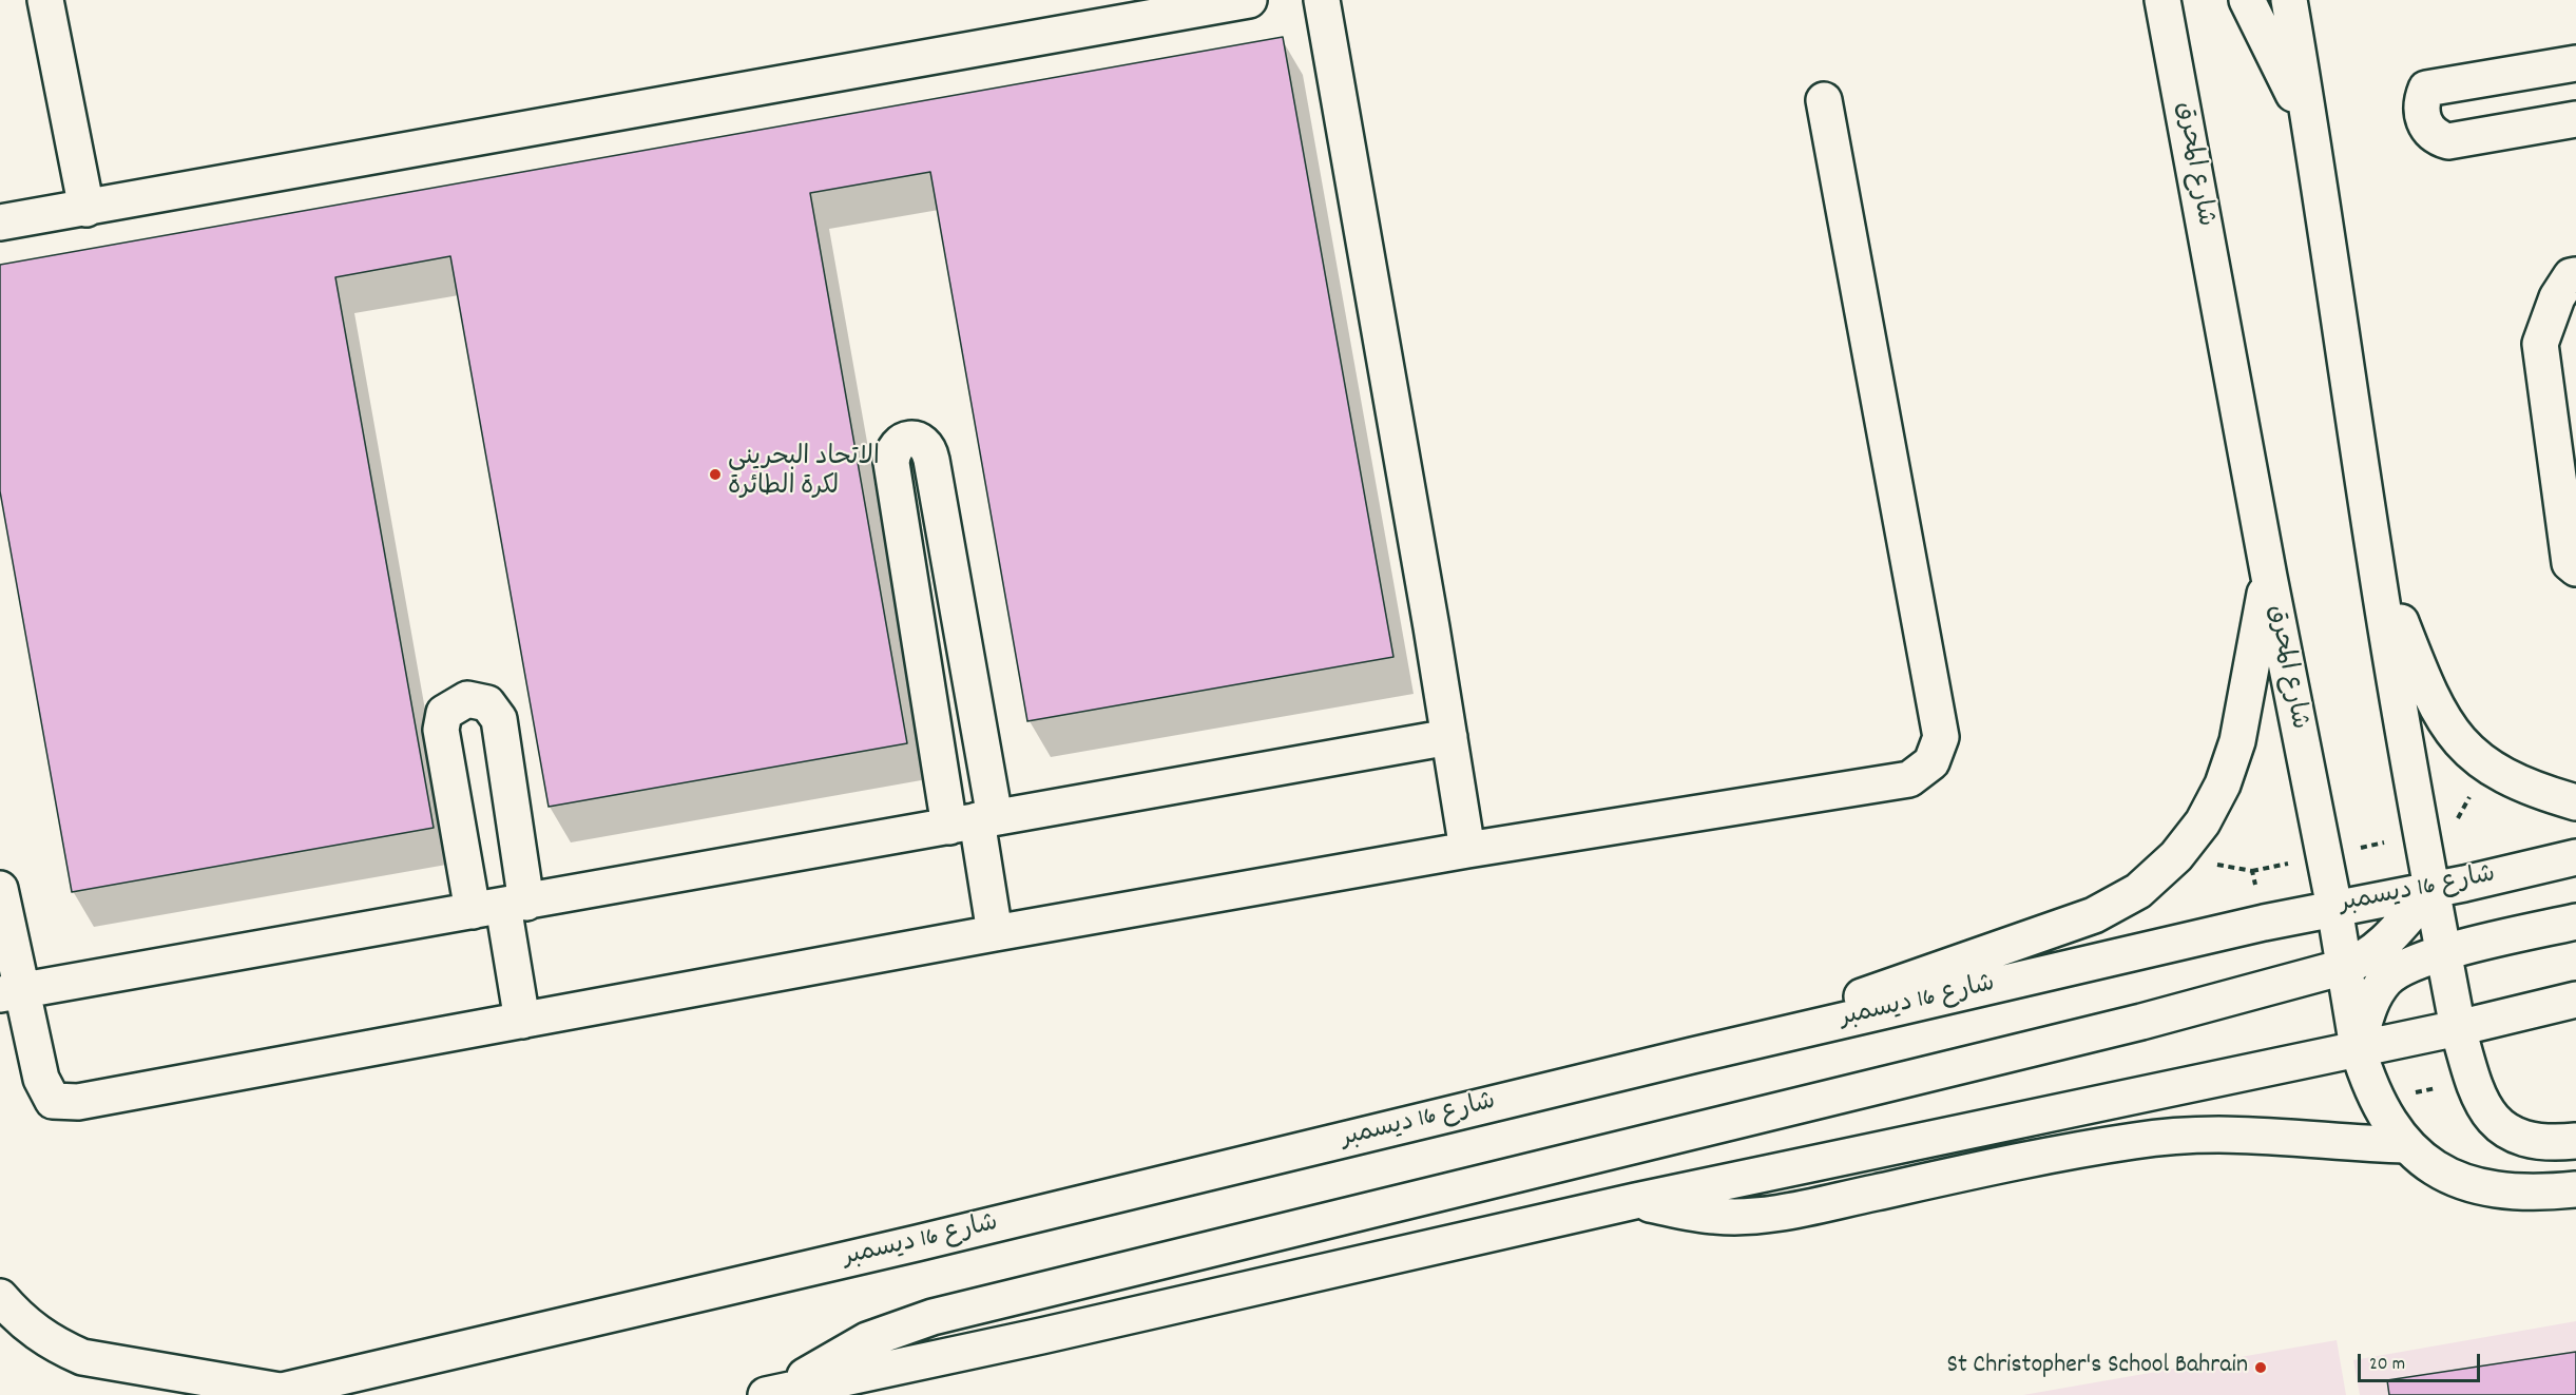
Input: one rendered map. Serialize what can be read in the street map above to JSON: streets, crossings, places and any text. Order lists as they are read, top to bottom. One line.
{"streets":{"main road":["شارع المحرق","شارع 16 ديسمبر"]},"crossings":[["شارع المحرق","شارع 16 ديسمبر"]],"places":["الاتحاد البحريني لكرة الطائرة","St Christopher's School Bahrain"],"scale_bar":"20 m"}
